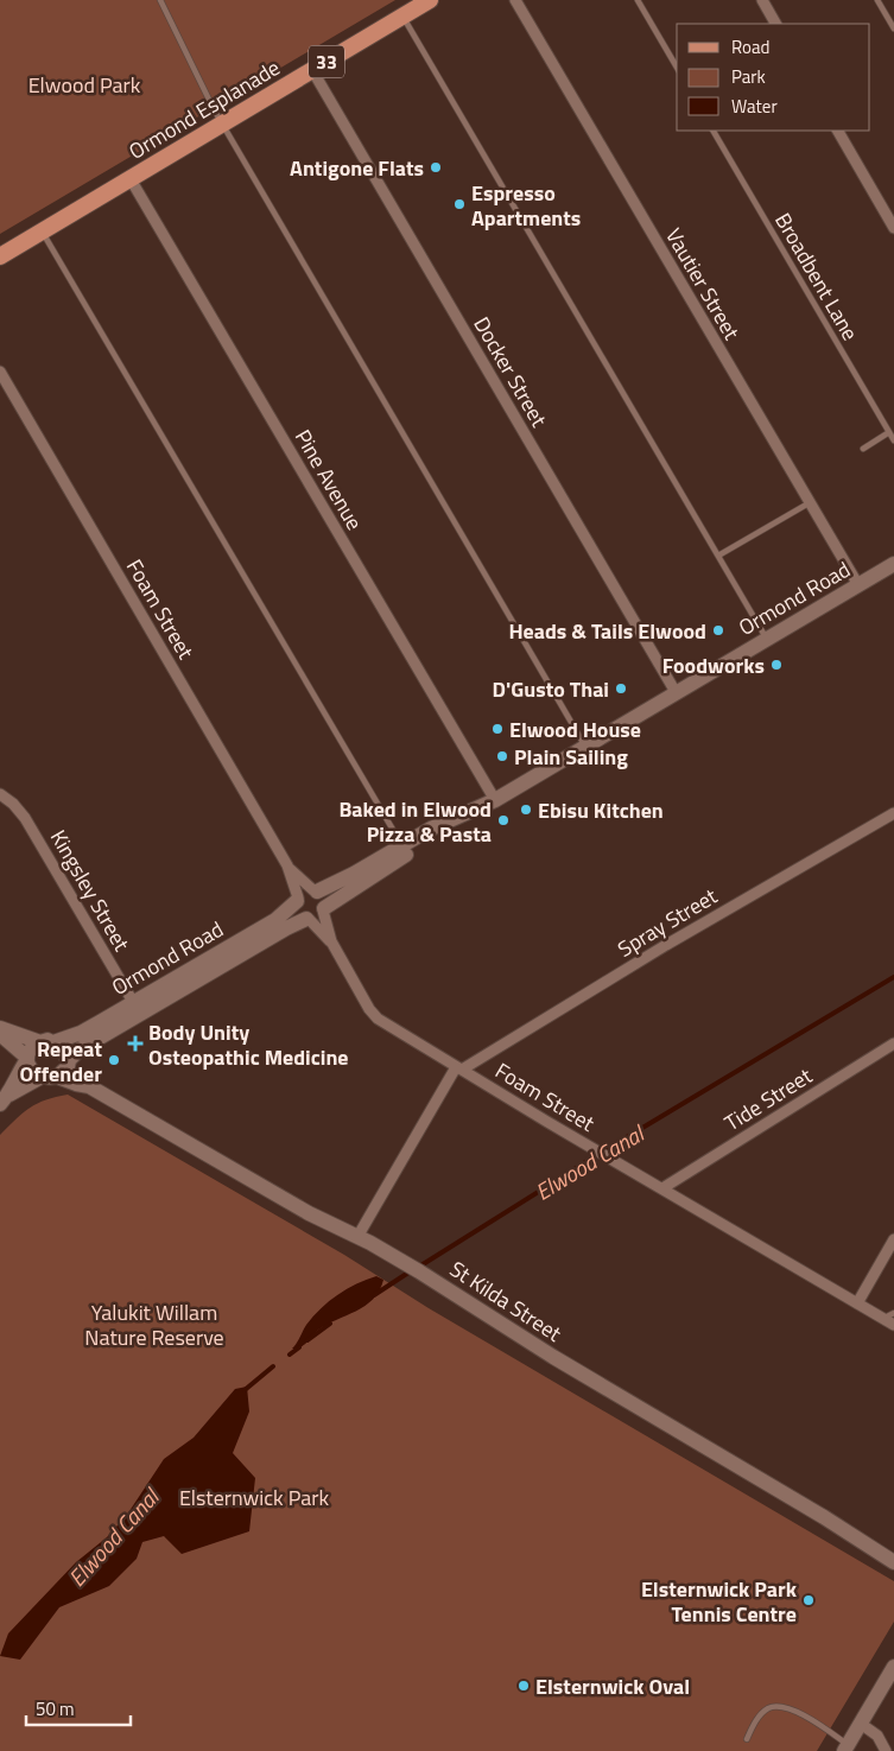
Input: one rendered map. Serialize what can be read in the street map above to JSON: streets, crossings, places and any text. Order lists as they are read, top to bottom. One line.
{"streets":{"main road":["33","Ormond Esplanade"],"street":["Vautier Street","Docker Street","Pine Avenue","Ormond Road","Foam Street","Kingsley Street","Spray Street","Tide Street","St Kilda Street"],"lane":["Broadbent Lane"]},"crossings":[["Ormond Esplanade","Docker Street"],["Ormond Esplanade","Pine Avenue"],["Vautier Street","Ormond Road"],["Docker Street","Ormond Road"],["Pine Avenue","Ormond Road"],["Ormond Road","Foam Street"],["Ormond Road","Kingsley Street"],["Ormond Road","St Kilda Street"],["Foam Street","Spray Street"],["Foam Street","Tide Street"],["Spray Street","St Kilda Street"]],"water":["Elwood Canal"],"parks":["Elwood Park","Yalukit Willam Nature Reserve","Elsternwick Park"],"places":{"other":["Antigone Flats","Espresso Apartments","Heads & Tails Elwood","Foodworks","D'Gusto Thai","Elwood House","Plain Sailing","Ebisu Kitchen","Baked in Elwood Pizza & Pasta","Repeat Offender","Elsternwick Park Tennis Centre","Elsternwick Oval"],"health":["Body Unity Osteopathic Medicine"]},"legend":["Road","Park","Water"],"scale_bar":"50 m"}
